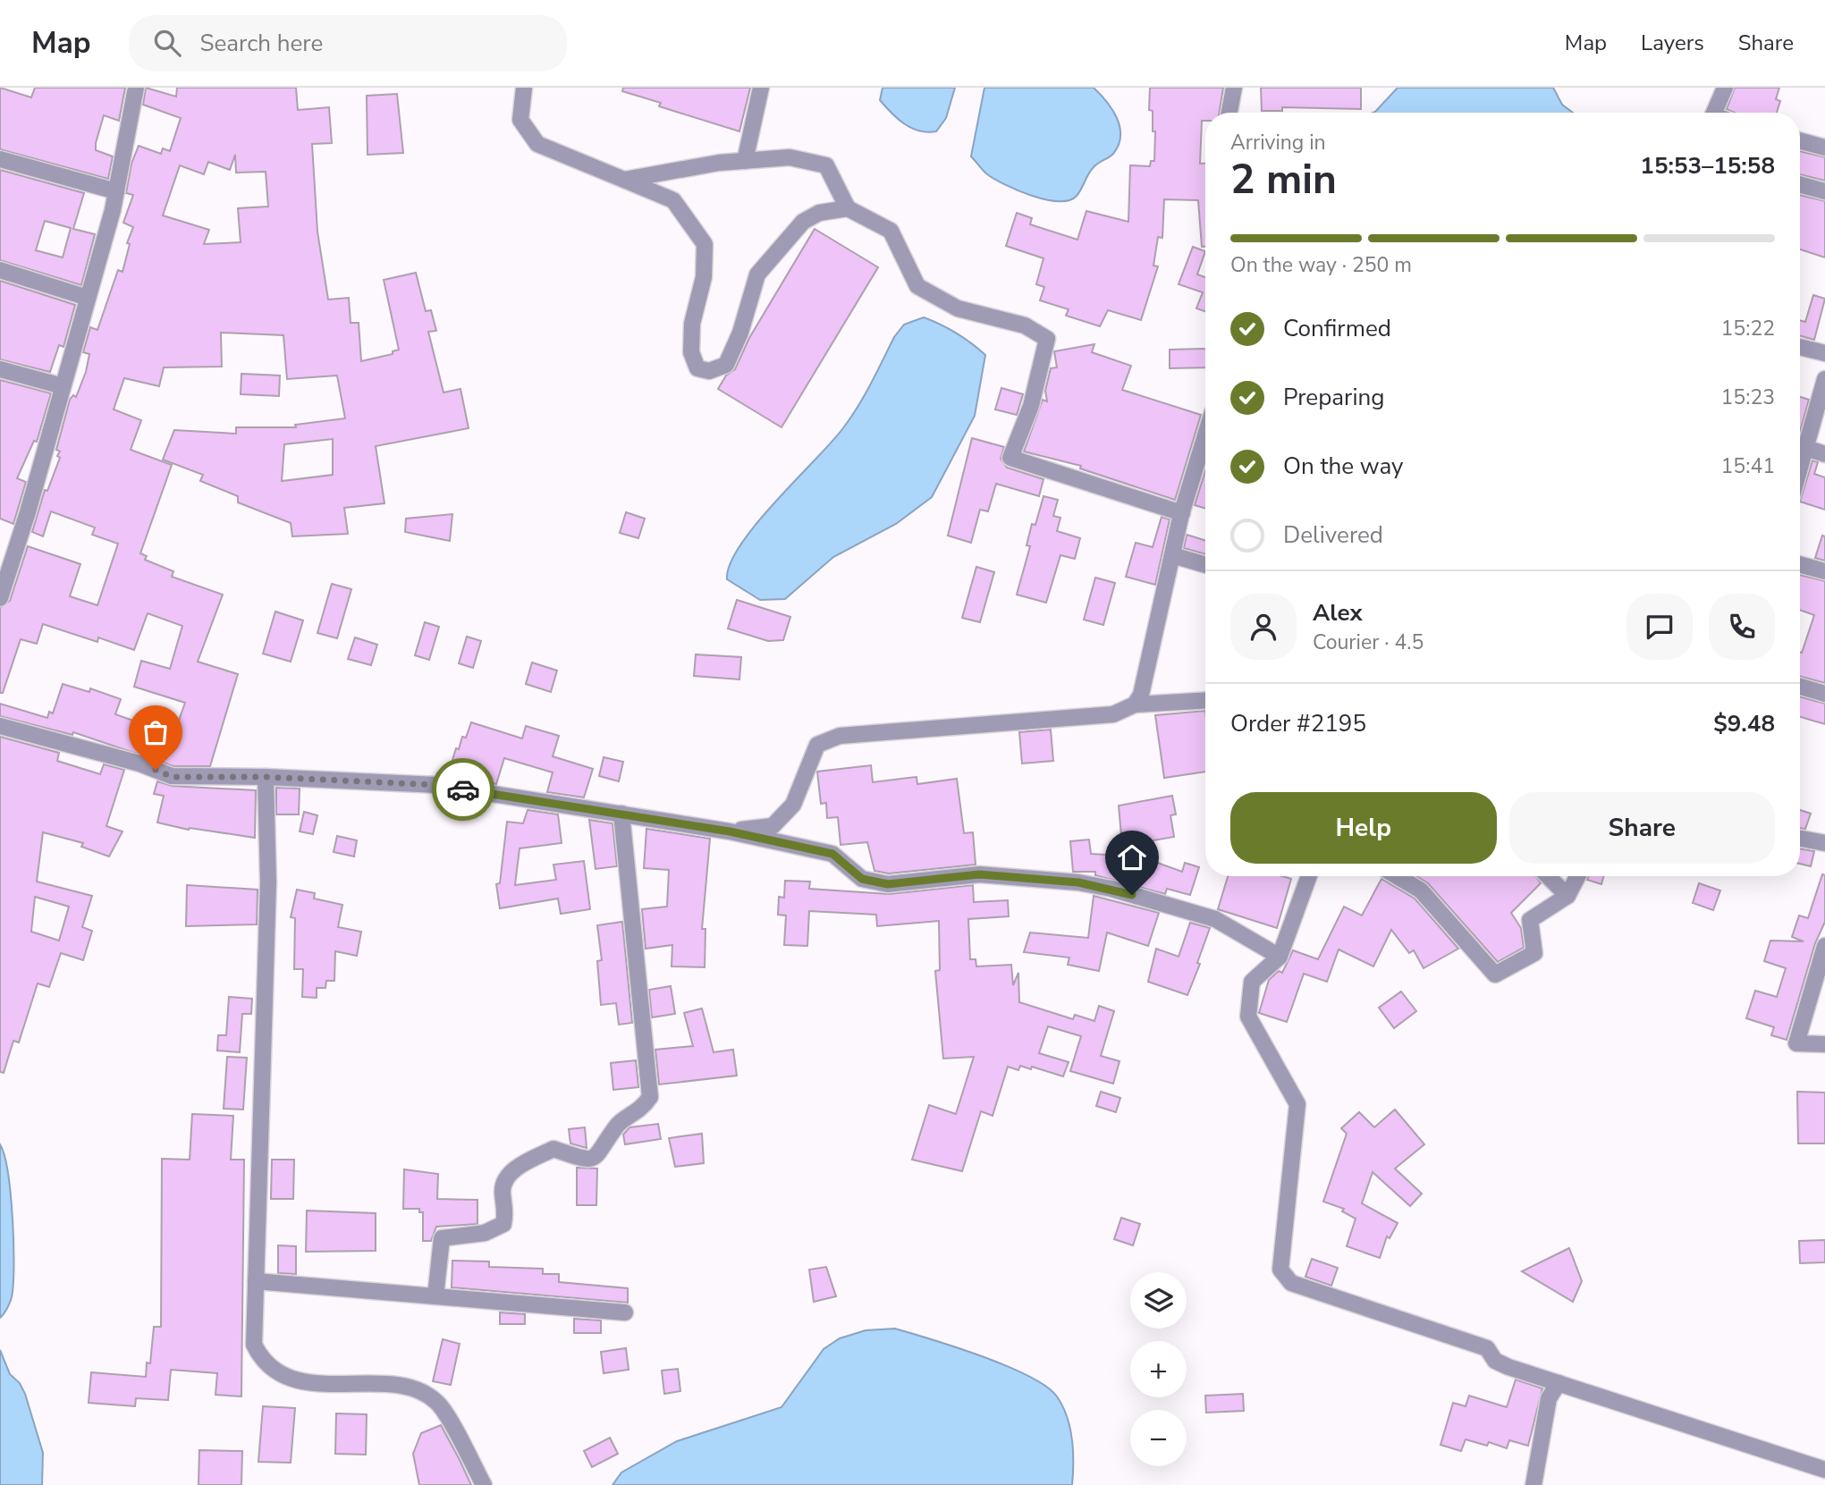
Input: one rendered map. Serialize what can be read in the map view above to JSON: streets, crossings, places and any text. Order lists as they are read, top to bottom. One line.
{"page":{"header":"Map","search":"Search here","nav":["Map","Layers","Share"],"heading":["2 min","Arriving in","15:53–15:58"],"panel":["Alex","Courier · 4.5","Order #2195","$9.48"],"bar":"On the way · 250 m","list":[["Confirmed","15:22"],["Preparing","15:23"],["On the way","15:41"],"Delivered"],"buttons":["Help","Share"],"map_buttons":["+","−"]}}
